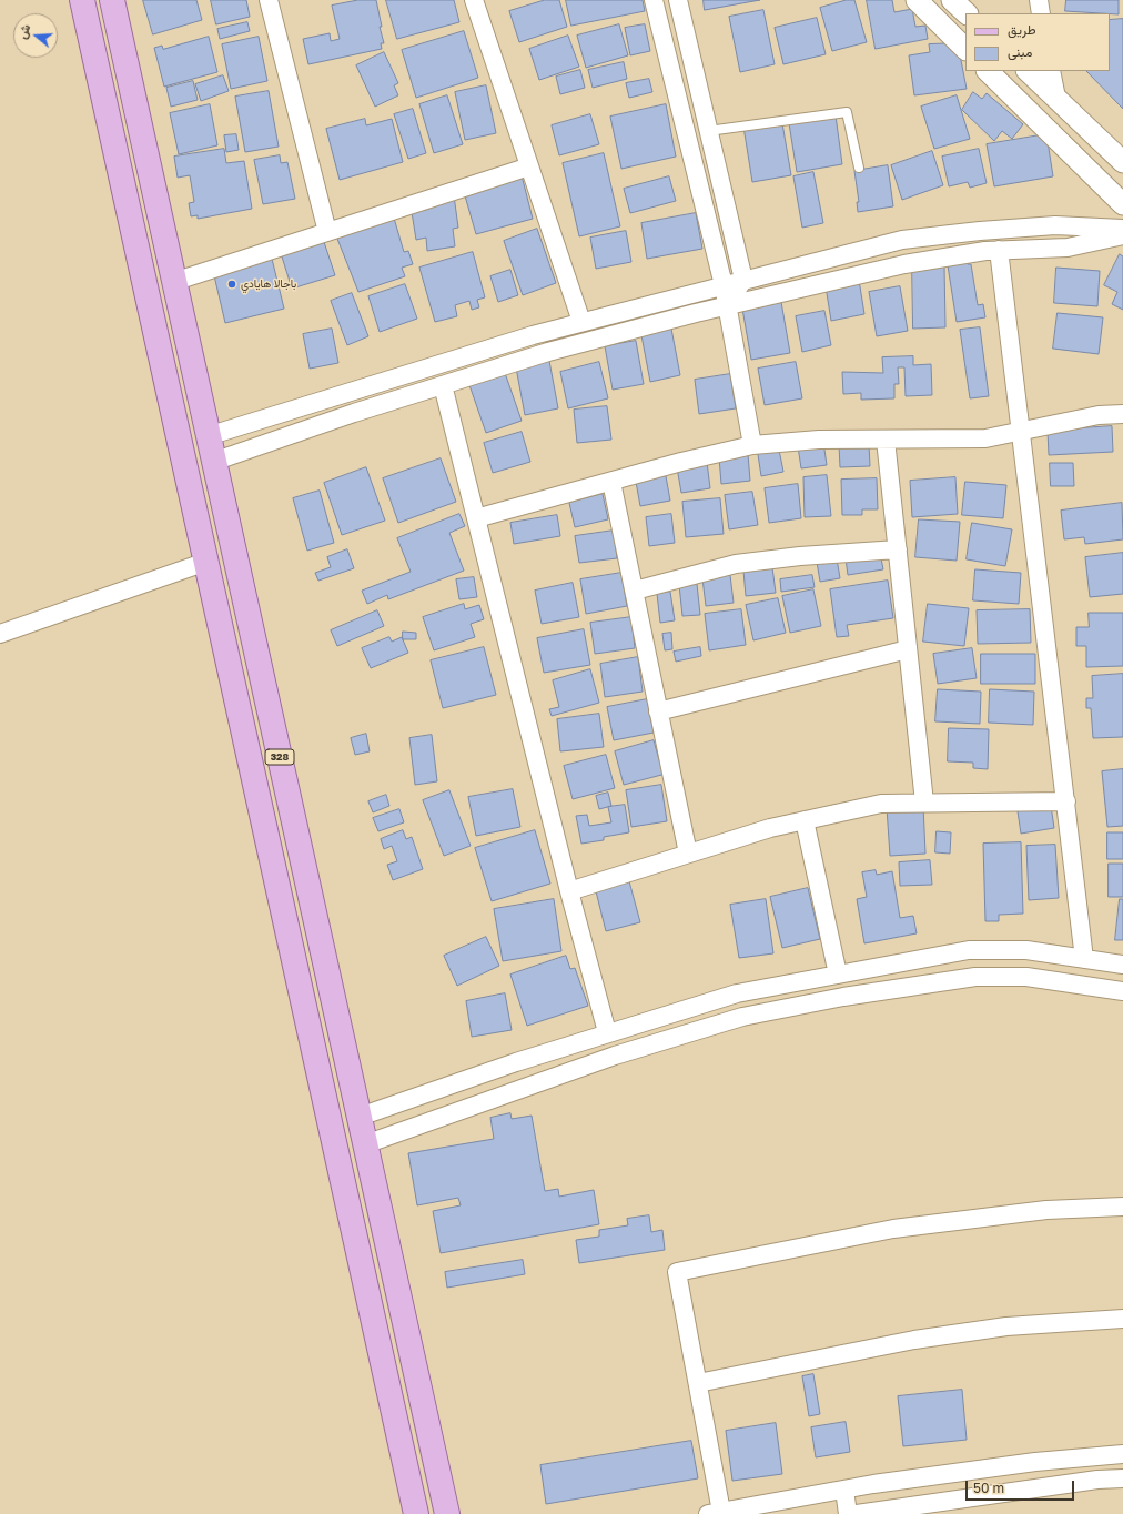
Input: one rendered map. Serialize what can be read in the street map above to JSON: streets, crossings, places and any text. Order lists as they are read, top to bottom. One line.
{"streets":{"main road":["328"]},"places":["باجالا هايادي"],"legend":["طريق","مبنى"],"scale_bar":"50 m","north":"left"}
